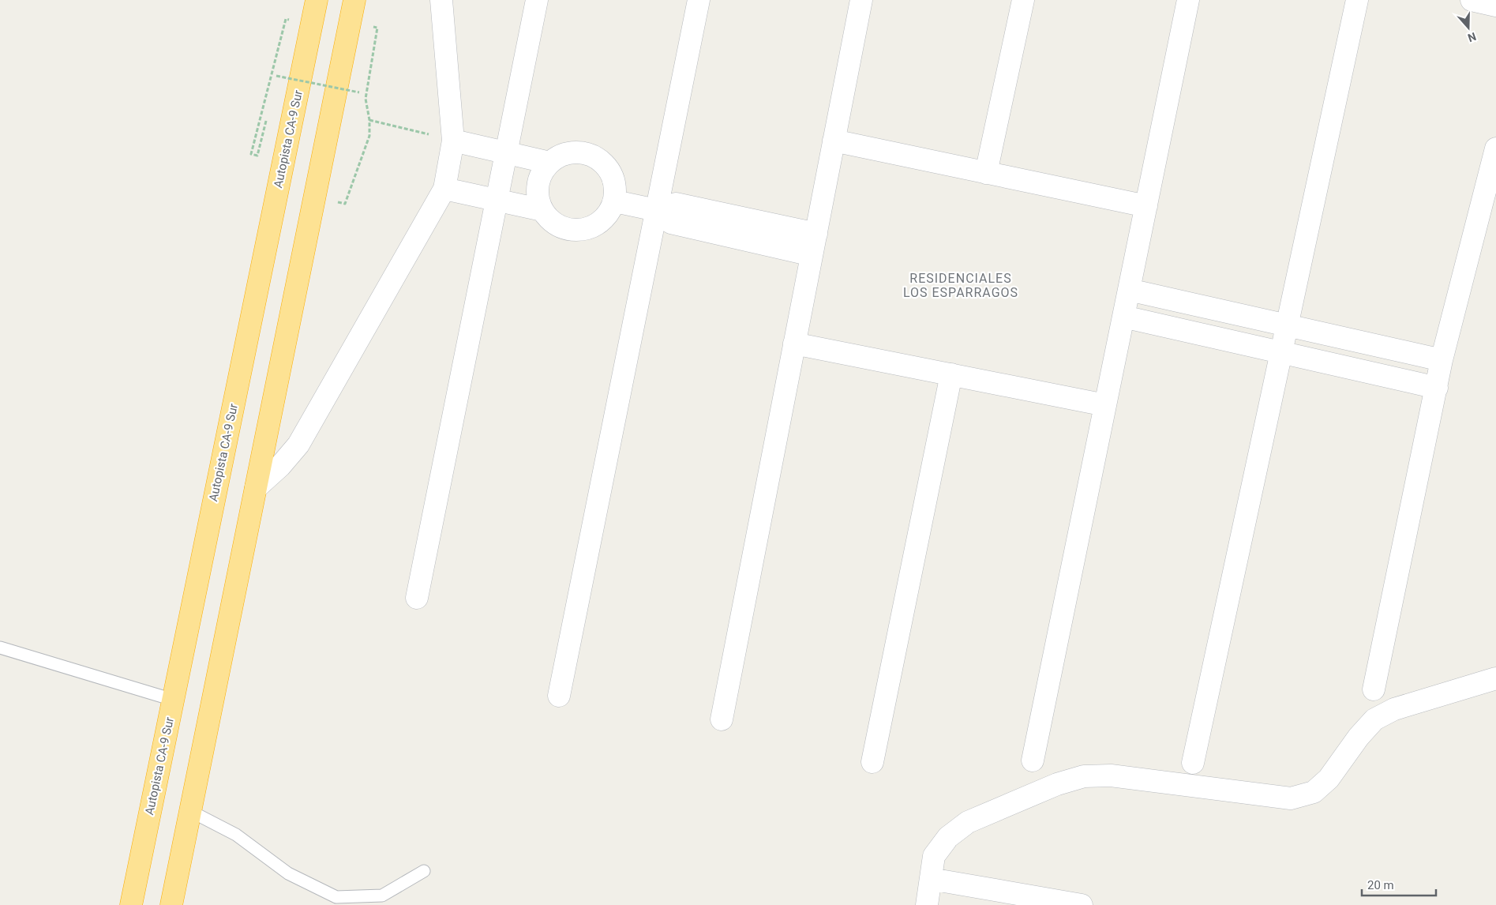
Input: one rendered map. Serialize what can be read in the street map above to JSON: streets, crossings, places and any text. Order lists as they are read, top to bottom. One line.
{"streets":{"highway":["Autopista CA-9 Sur"]},"districts":["RESIDENCIALES LOS ESPARRAGOS"],"scale_bar":"20 m","north":"bottom"}
